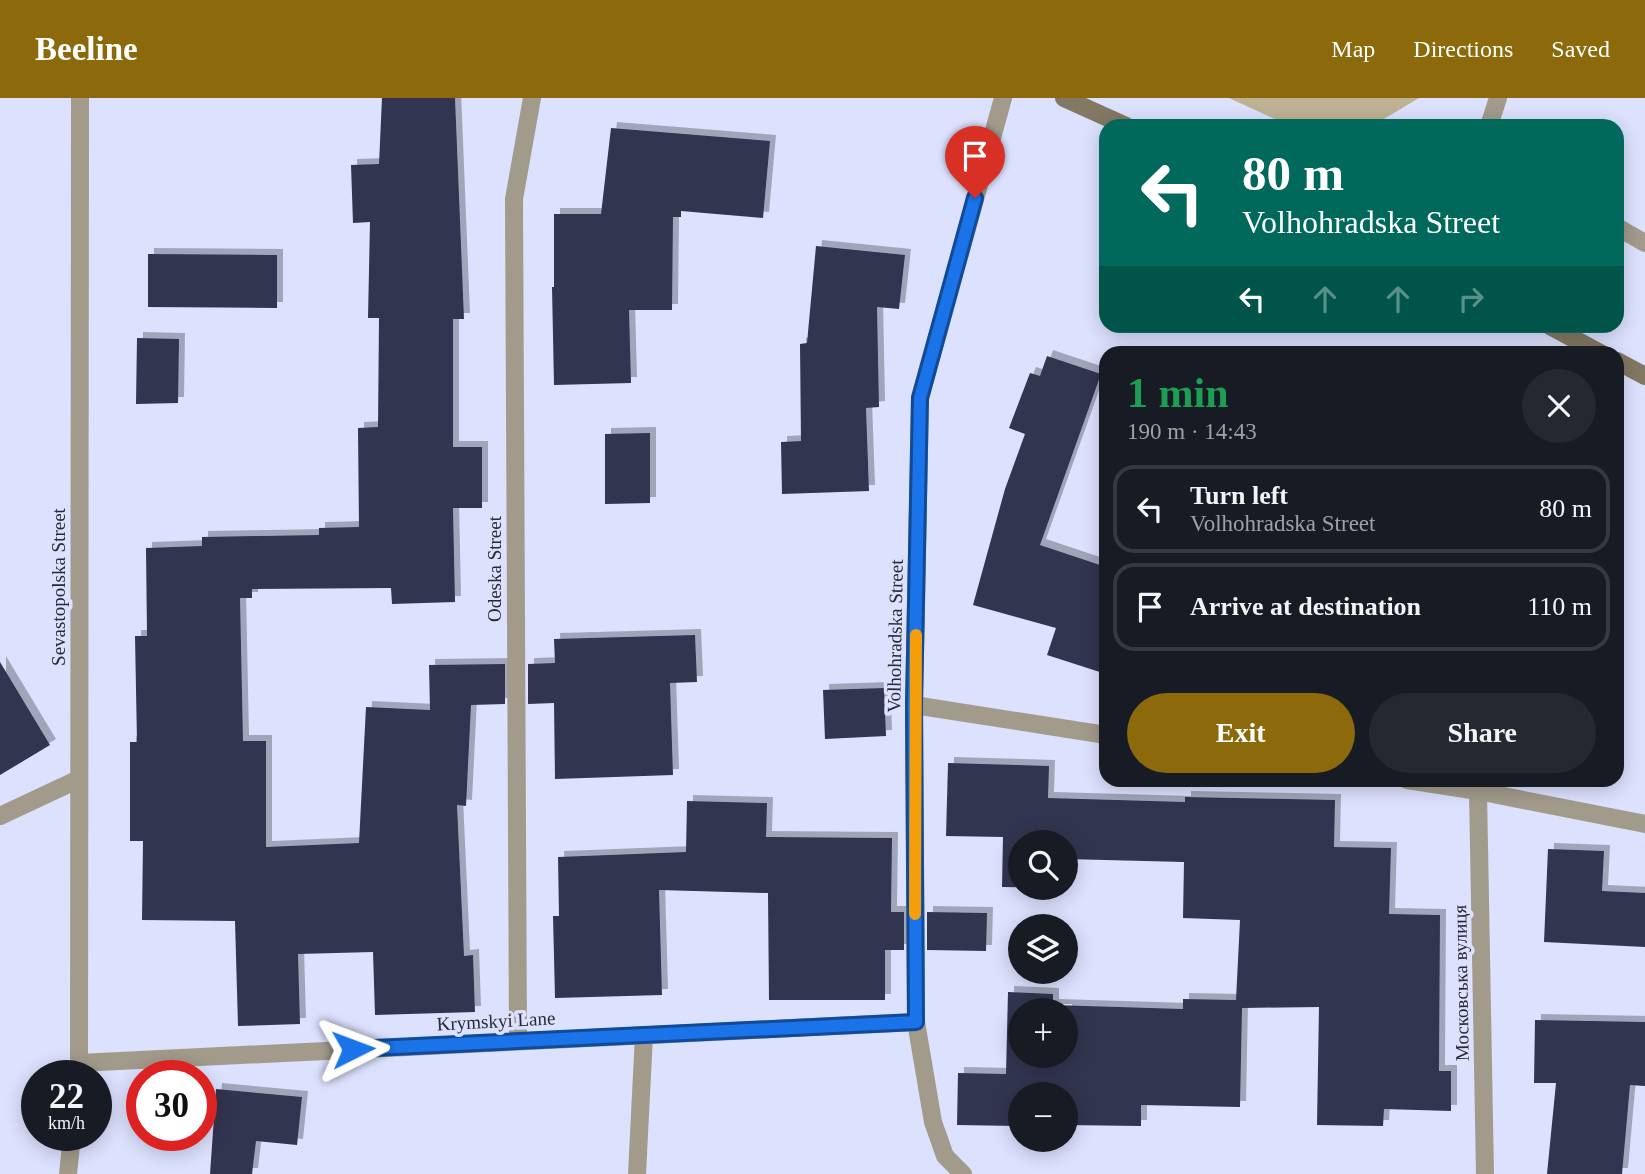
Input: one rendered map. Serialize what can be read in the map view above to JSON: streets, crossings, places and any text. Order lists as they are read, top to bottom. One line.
{"streets":{"street":["Odeska Street","Sevastopolska Street","Volhohradska Street","Московська вулиця","Krymskyi Lane"]},"crossings":[["Odeska Street","Krymskyi Lane"],["Volhohradska Street","Krymskyi Lane"]],"page":{"header":"Beeline","nav":["Map","Directions","Saved"],"turn":["80 m","Volhohradska Street"],"heading":["1 min","190 m · 14:43"],"list":[{"name":"Turn left","note":"Volhohradska Street","value":"80 m"},{"name":"Arrive at destination","value":"110 m"}],"buttons":["Exit","Share"],"map_buttons":["+","−"],"speed":"22 km/h","limit":"30"}}
